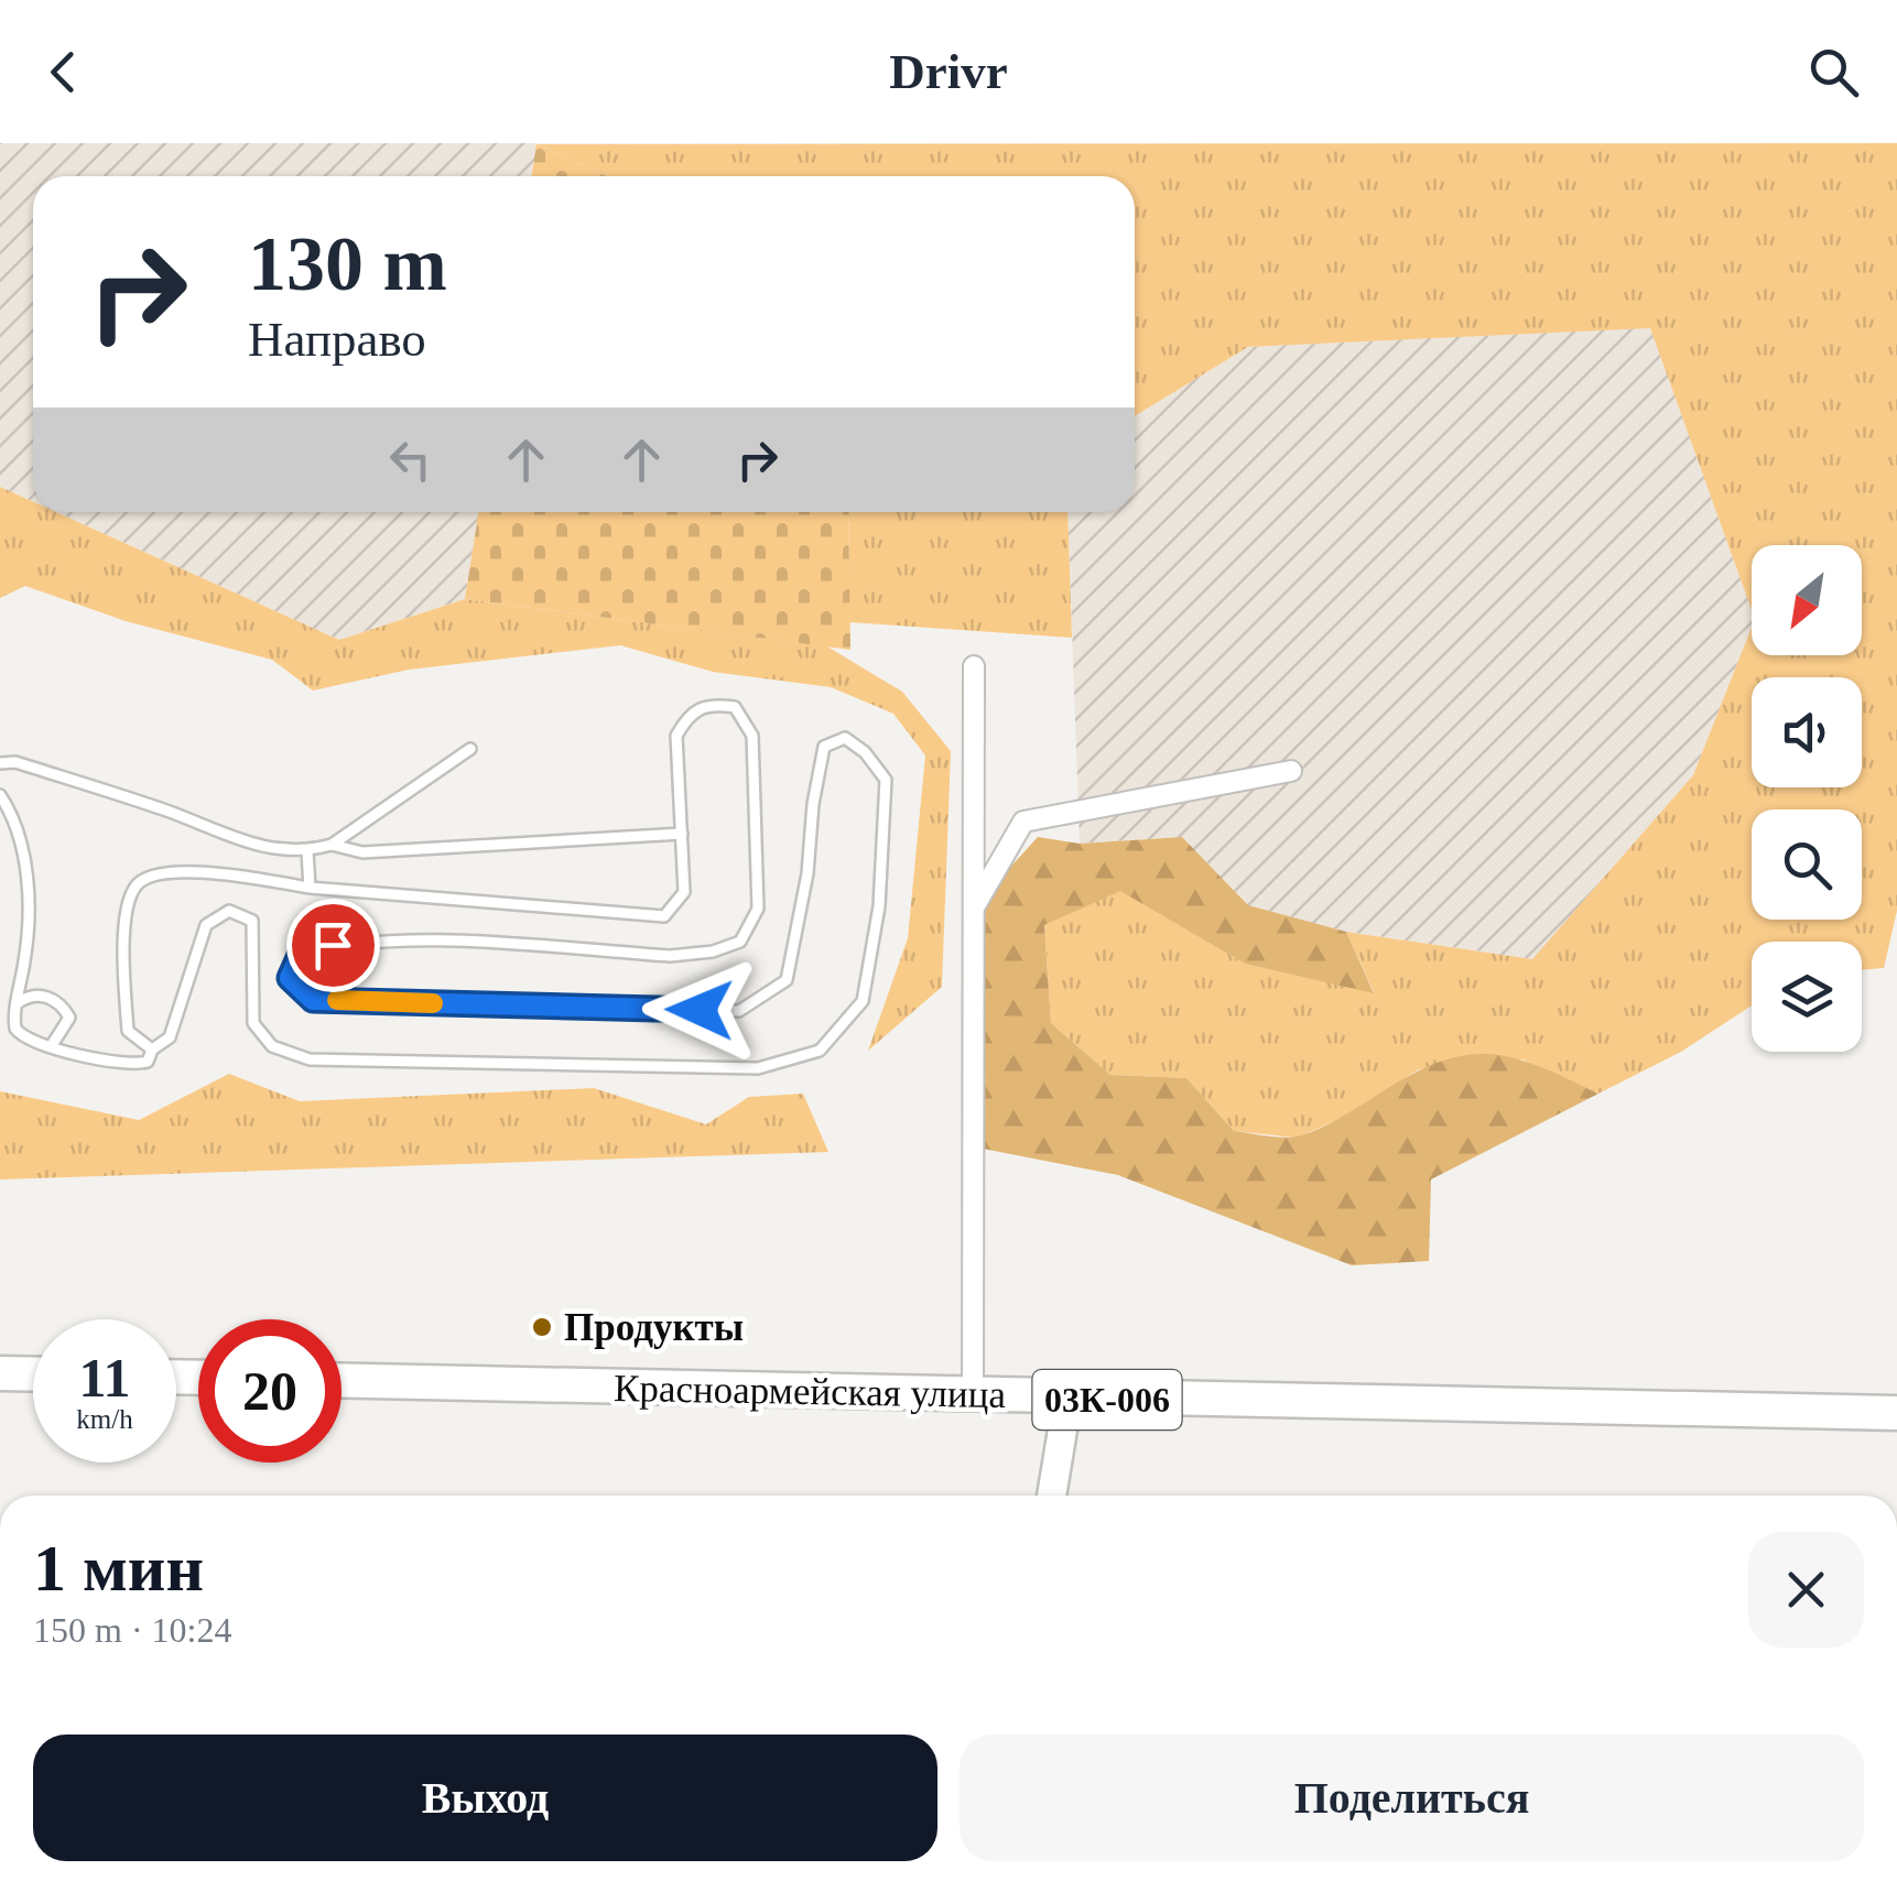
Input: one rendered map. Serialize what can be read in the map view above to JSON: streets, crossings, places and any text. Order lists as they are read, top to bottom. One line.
{"streets":{"main road":["Красноармейская улица","03К-006"]},"places":["Продукты"],"north":"bottom left","page":{"header":"Drivr","turn":["130 m","Направо"],"speed":"11 km/h","limit":"20","heading":["1 мин","150 m · 10:24"],"buttons":["Выход","Поделиться"]}}
